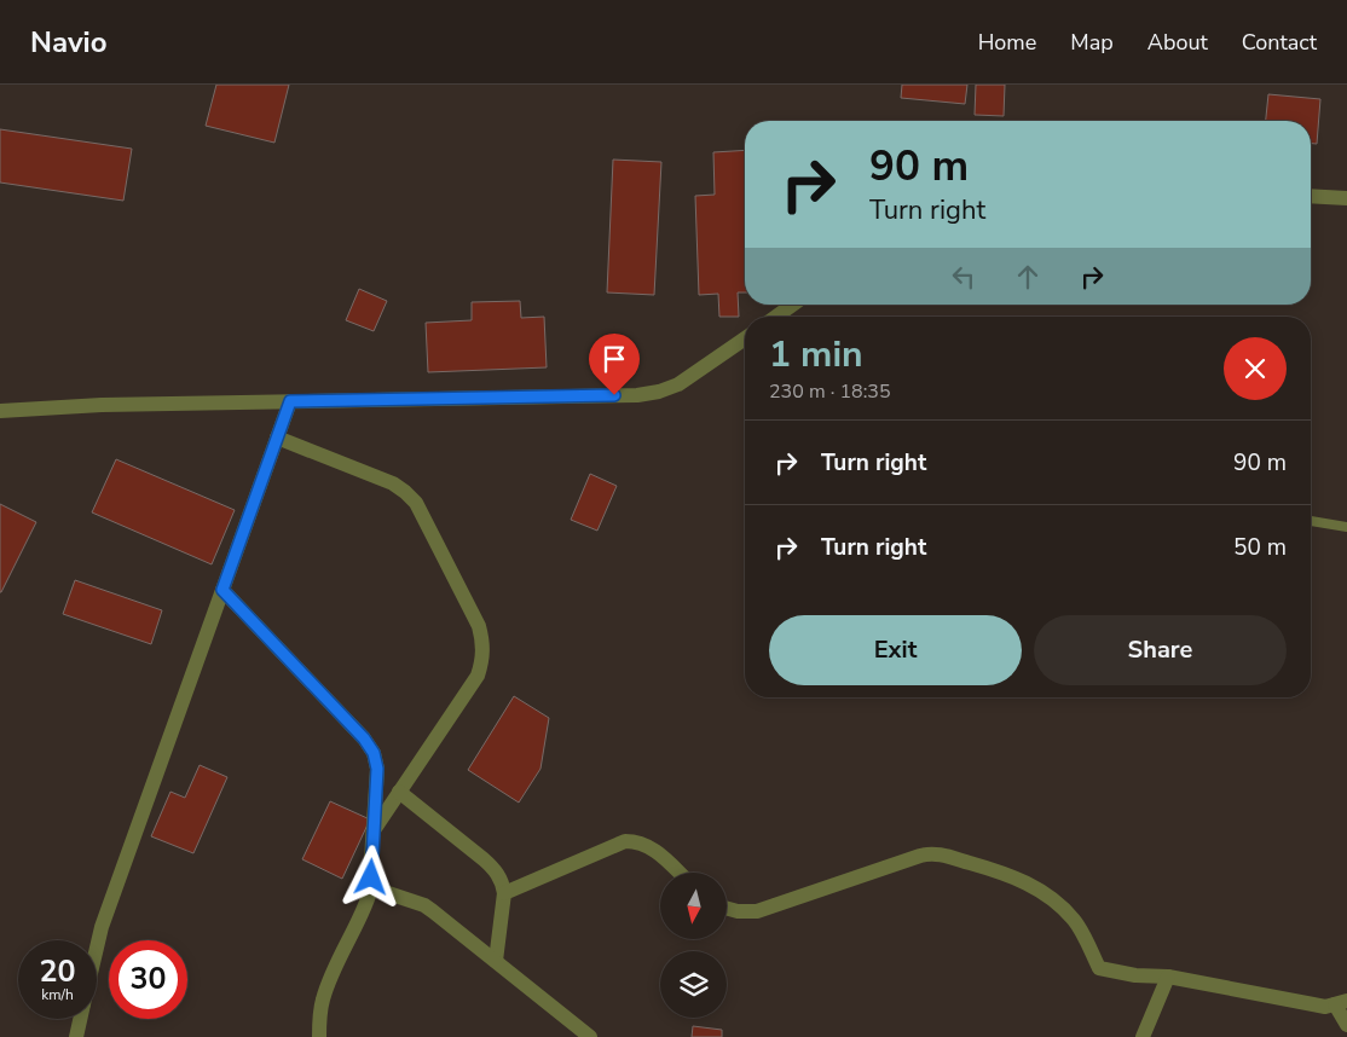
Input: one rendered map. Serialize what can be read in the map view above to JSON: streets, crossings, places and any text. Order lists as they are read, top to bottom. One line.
{"north":"bottom","page":{"header":"Navio","nav":["Home","Map","About","Contact"],"turn":["90 m","Turn right"],"heading":["1 min","230 m · 18:35"],"list":[{"name":"Turn right","value":"90 m"},{"name":"Turn right","value":"50 m"}],"buttons":["Exit","Share"],"speed":"20 km/h","limit":"30"}}
